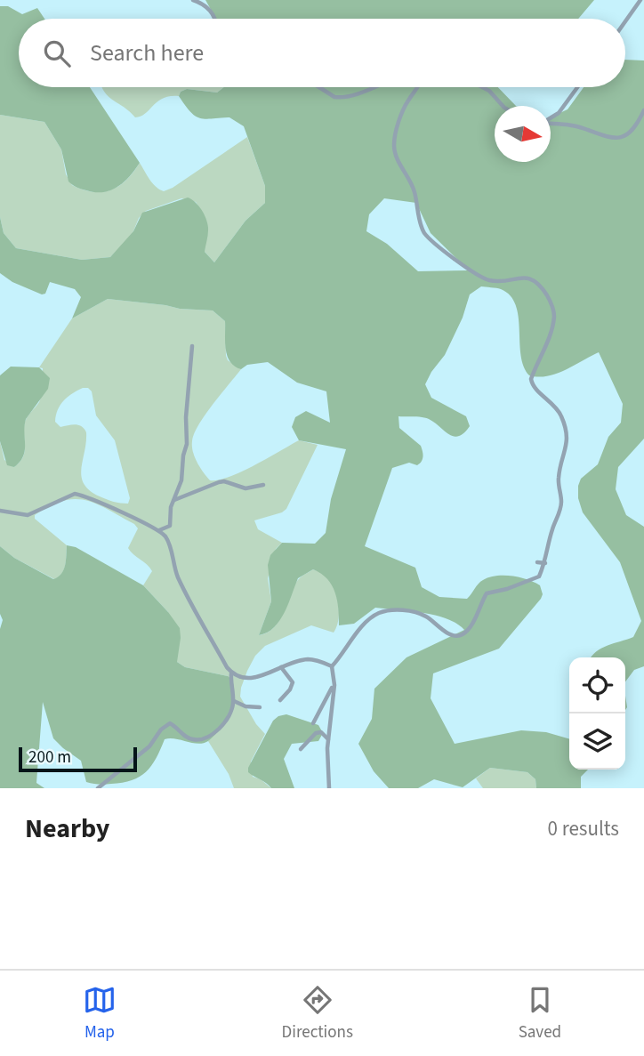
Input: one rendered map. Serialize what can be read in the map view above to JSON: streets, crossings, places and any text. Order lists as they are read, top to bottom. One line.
{"scale_bar":"200 m","north":"right","page":{"search":"Search here","scale":"200 m","heading":["Nearby","0 results"],"nav":["Map","Directions","Saved"]}}
